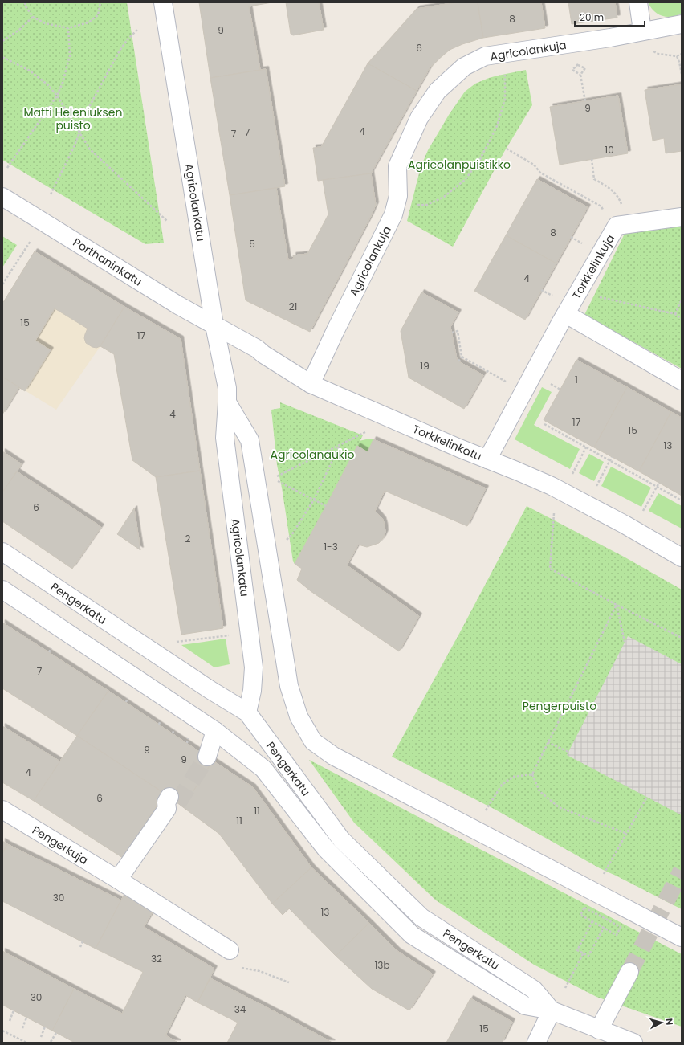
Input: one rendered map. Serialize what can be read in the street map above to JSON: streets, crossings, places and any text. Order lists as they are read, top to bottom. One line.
{"streets":{"street":["Agricolankuja","Agricolankatu","Porthaninkatu","Torkkelinkuja","Torkkelinkatu","Pengerkatu","Pengerkuja"]},"crossings":[["Agricolankuja","Torkkelinkatu"],["Agricolankatu","Porthaninkatu"],["Agricolankatu","Torkkelinkatu"],["Agricolankatu","Pengerkatu"],["Porthaninkatu","Torkkelinkatu"],["Torkkelinkuja","Torkkelinkatu"]],"parks":["Matti Heleniuksen puisto","Agricolanpuistikko","Agricolanaukio","Pengerpuisto"],"house_numbers":["8","9","6","9","4","7","7","10","8","5","4","21","15","17","19","1","4","17","15","13","6","2","1-3","7","9","9","4","6","11","11","30","13","32","13b","30","34","15"],"scale_bar":"20 m","north":"right"}
